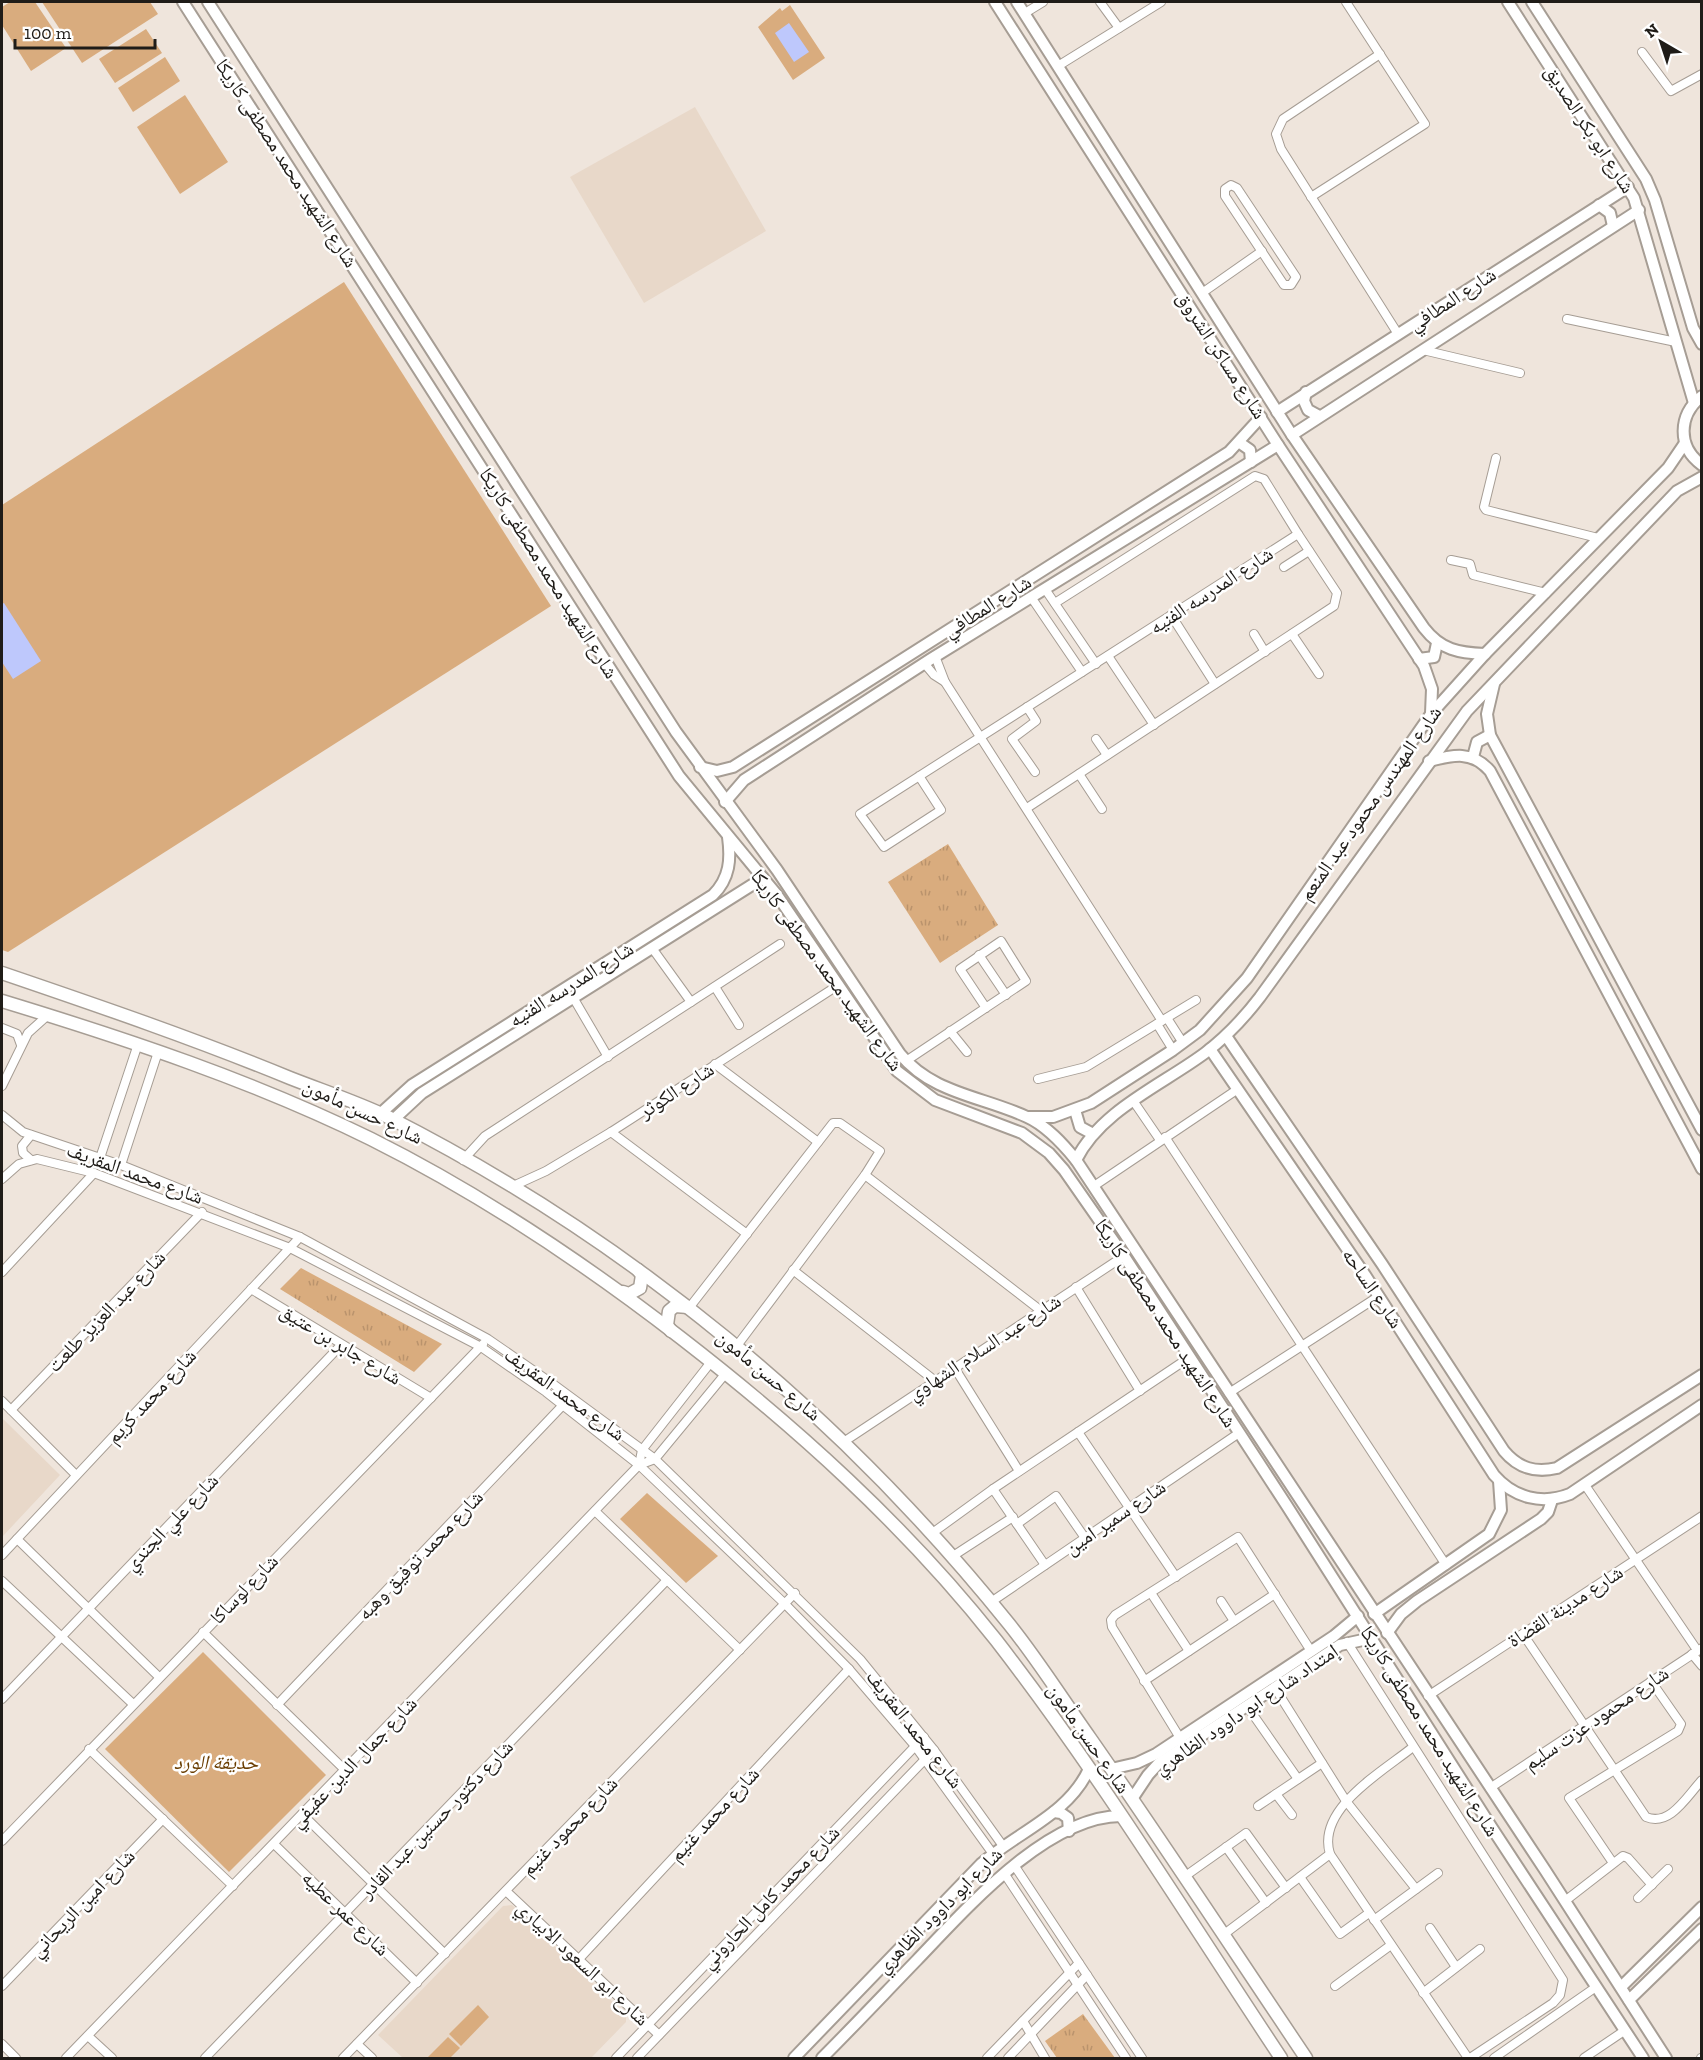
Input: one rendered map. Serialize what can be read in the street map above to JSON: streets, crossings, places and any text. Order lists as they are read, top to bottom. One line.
{"streets":{"main road":["شارع حسن مأمون"],"street":["شارع ابو بكر الصديق","شارع الشهيد محمد مصطفى كاريكا","شارع المطافي","شارع مساكن الشروق","شارع المدرسه الفنيه","شارع المهندس محمود عبد المنعم","شارع الكوثر","شارع محمد المقريف","شارع الساحه","شارع عبد العزيز طلعت","شارع جابر بن عتيق","شارع عبد السلام الشهاوي","شارع محمد كريم","شارع سمير امين","شارع علي الجندي","شارع محمد توفيق وهبه","شارع لوساكا","شارع مدينة القضاة","إمتداد شارع ابو داوود الظاهري","شارع محمود عزت سليم","شارع جمال الدين عفيفي","شارع محمد غنيم","شارع دكتور حسنين عبد القادر","شارع محمود غنيم","شارع محمد كامل الحاروني","شارع امين الريحاني","شارع ابو داوود الظاهري","شارع عمر عطيه","شارع ابو السعود الابياري"]},"crossings":[["شارع ابو بكر الصديق","شارع المطافي"],["شارع الشهيد محمد مصطفى كاريكا","شارع المطافي"],["شارع الشهيد محمد مصطفى كاريكا","شارع المدرسه الفنيه"],["شارع الشهيد محمد مصطفى كاريكا","شارع المهندس محمود عبد المنعم"],["شارع الشهيد محمد مصطفى كاريكا","شارع الكوثر"],["شارع الشهيد محمد مصطفى كاريكا","شارع عبد السلام الشهاوي"],["شارع الشهيد محمد مصطفى كاريكا","شارع سمير امين"],["شارع الشهيد محمد مصطفى كاريكا","شارع مدينة القضاة"],["شارع الشهيد محمد مصطفى كاريكا","إمتداد شارع ابو داوود الظاهري"],["شارع الشهيد محمد مصطفى كاريكا","شارع محمود عزت سليم"],["شارع المطافي","شارع مساكن الشروق"],["شارع مساكن الشروق","شارع المهندس محمود عبد المنعم"],["شارع المدرسه الفنيه","شارع حسن مأمون"],["شارع المهندس محمود عبد المنعم","شارع الساحه"],["شارع الكوثر","شارع حسن مأمون"],["شارع حسن مأمون","شارع عبد السلام الشهاوي"],["شارع حسن مأمون","شارع سمير امين"],["شارع حسن مأمون","إمتداد شارع ابو داوود الظاهري"],["شارع حسن مأمون","شارع ابو داوود الظاهري"],["شارع محمد المقريف","شارع عبد العزيز طلعت"],["شارع محمد المقريف","شارع محمد كريم"],["شارع محمد المقريف","شارع محمد توفيق وهبه"],["شارع محمد المقريف","شارع لوساكا"],["شارع محمد المقريف","شارع جمال الدين عفيفي"],["شارع محمد المقريف","شارع محمد غنيم"],["شارع محمد المقريف","شارع محمود غنيم"],["شارع محمد المقريف","شارع محمد كامل الحاروني"],["شارع محمد المقريف","شارع ابو داوود الظاهري"],["شارع جابر بن عتيق","شارع محمد كريم"],["شارع جابر بن عتيق","شارع علي الجندي"],["شارع جابر بن عتيق","شارع لوساكا"],["شارع جمال الدين عفيفي","شارع عمر عطيه"],["شارع محمد غنيم","شارع ابو السعود الابياري"],["شارع دكتور حسنين عبد القادر","شارع عمر عطيه"],["شارع محمود غنيم","شارع عمر عطيه"],["شارع محمود غنيم","شارع ابو السعود الابياري"],["شارع محمد كامل الحاروني","شارع ابو السعود الابياري"]],"parks":["حديقة الورد"],"scale_bar":"100 m","north":"top left"}
